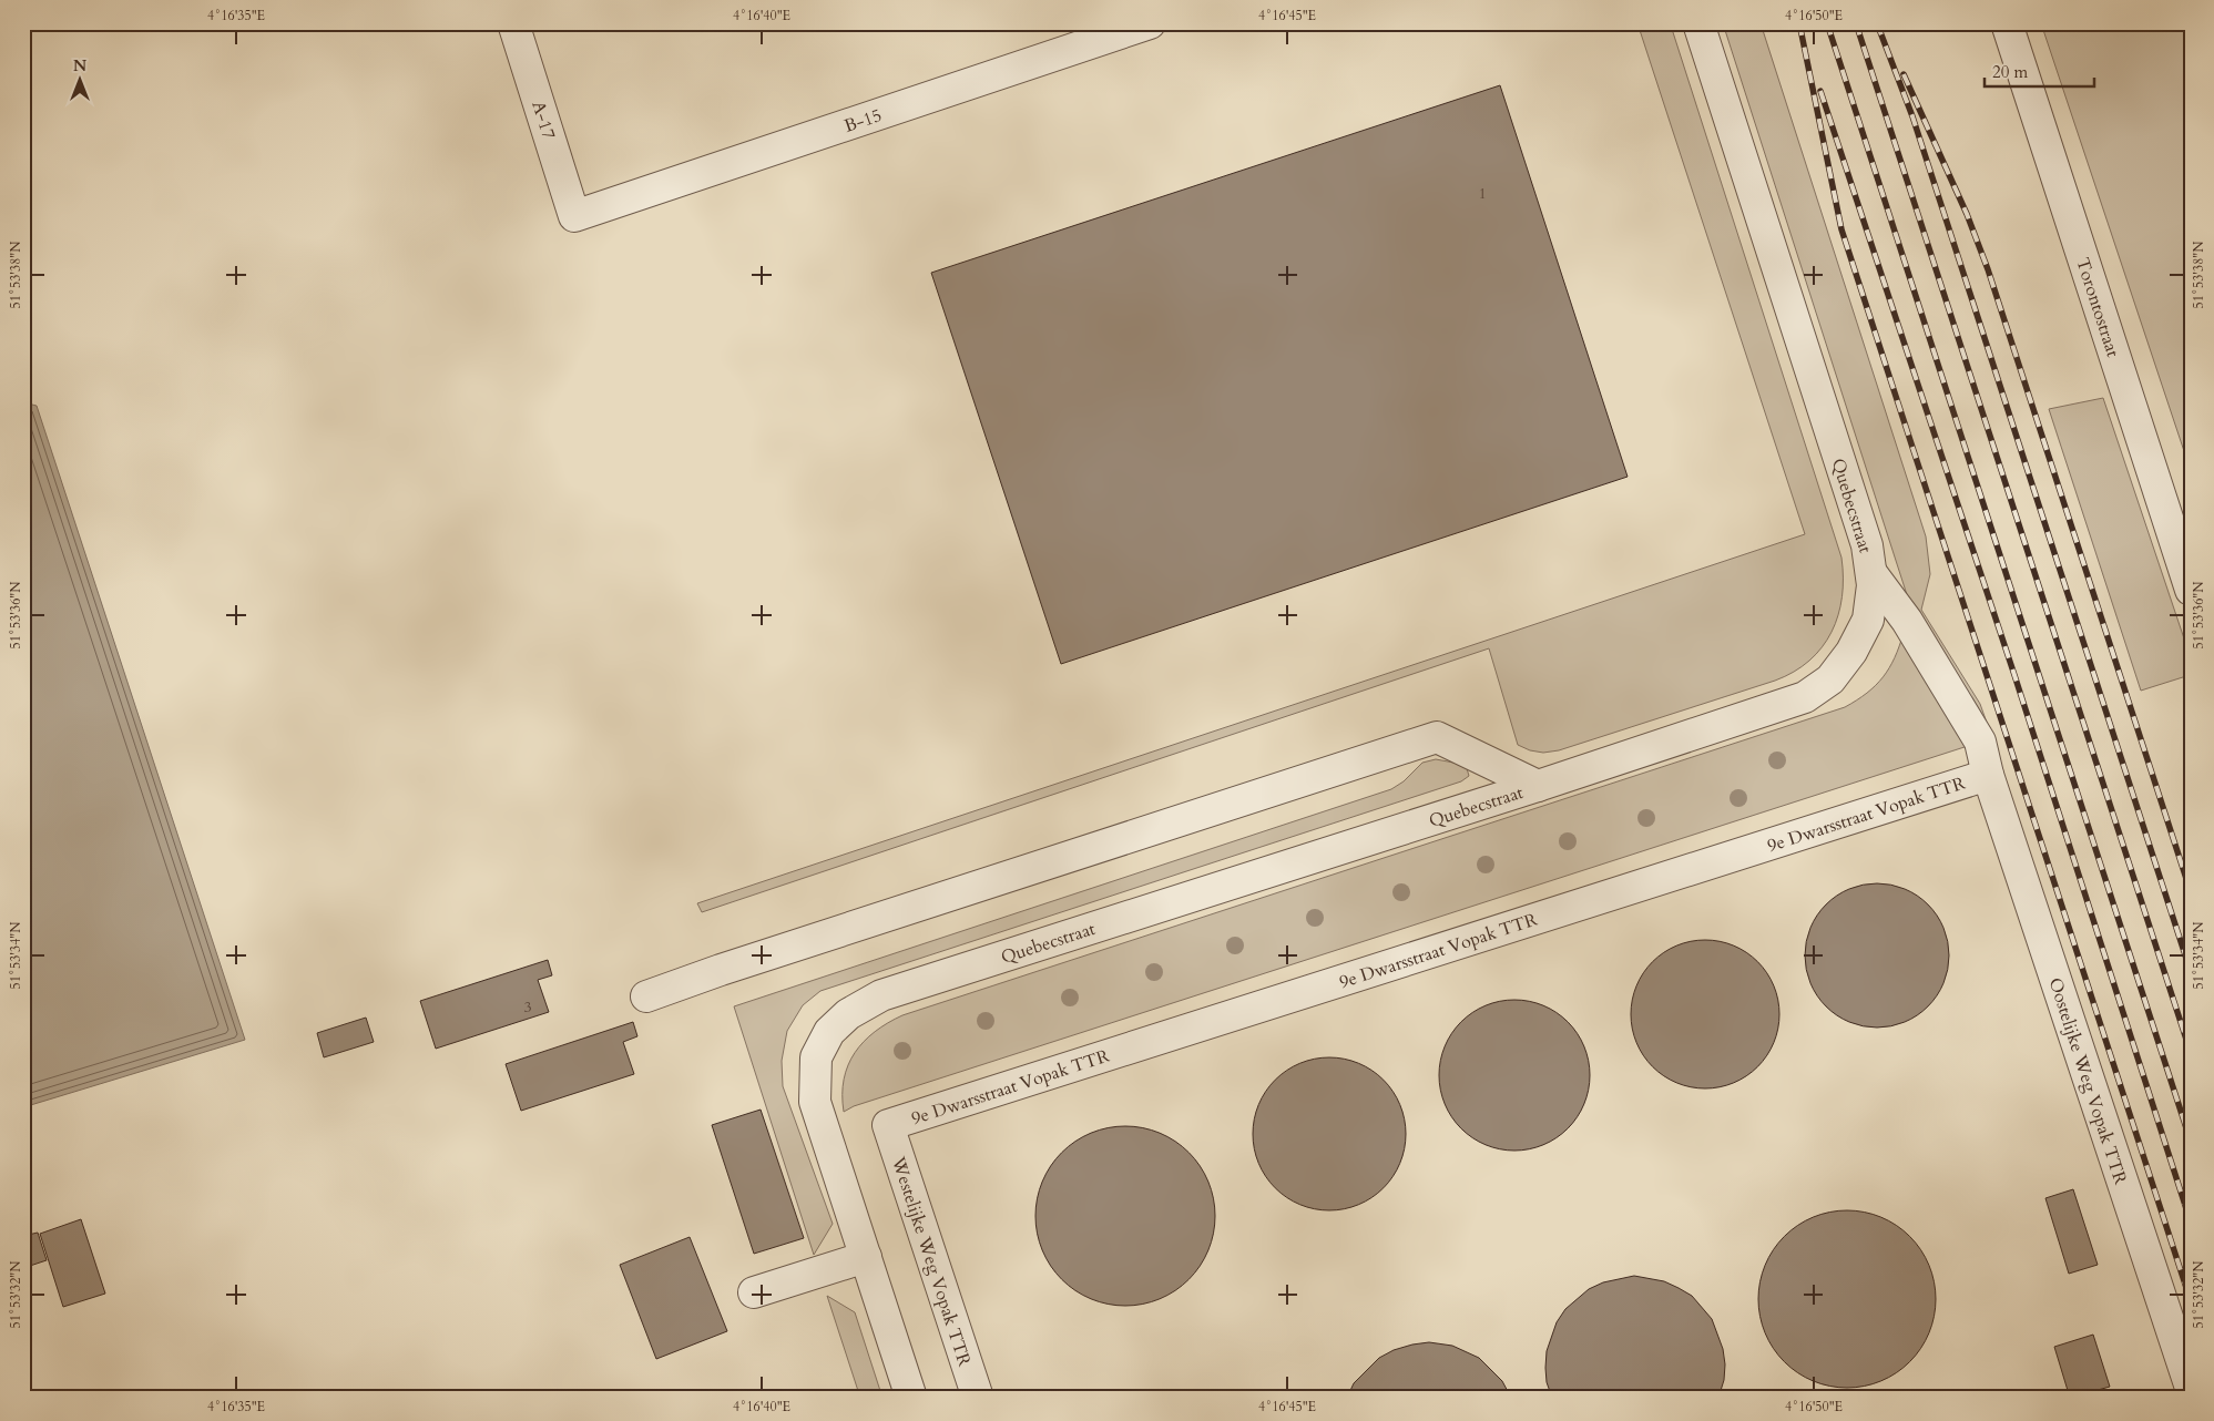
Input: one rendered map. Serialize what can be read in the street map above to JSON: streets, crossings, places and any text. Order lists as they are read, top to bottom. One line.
{"streets":{"street":["A-17","B-15","Torontostraat","Quebecstraat","9e Dwarsstraat Vopak TTR","Oostelijke Weg Vopak TTR","Westelijke Weg Vopak TTR"]},"crossings":[["A-17","B-15"],["Quebecstraat","Oostelijke Weg Vopak TTR"],["9e Dwarsstraat Vopak TTR","Oostelijke Weg Vopak TTR"],["9e Dwarsstraat Vopak TTR","Westelijke Weg Vopak TTR"]],"house_numbers":["1","3"],"scale_bar":"20 m","north":"top","coordinates":["4°16'35\"E","4°16'40\"E","4°16'45\"E","4°16'50\"E","51°53'38\"N","51°53'36\"N","51°53'34\"N","51°53'32\"N"]}
